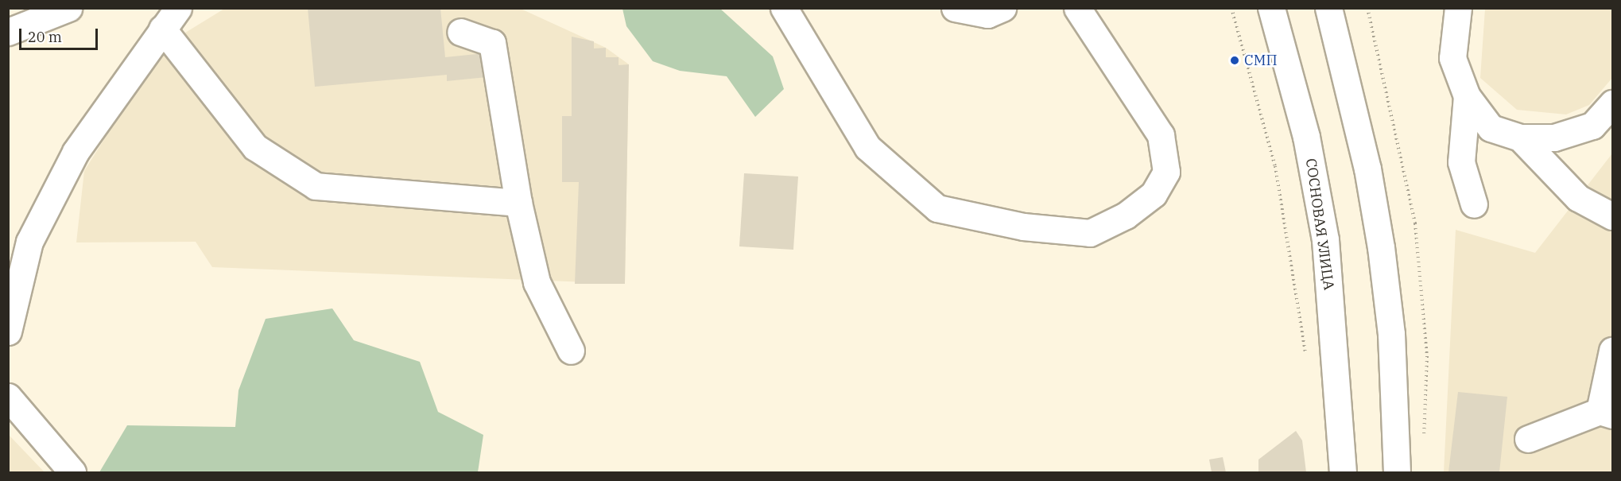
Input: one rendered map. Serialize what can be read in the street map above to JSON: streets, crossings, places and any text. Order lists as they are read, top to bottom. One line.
{"streets":{"main road":["СОСНОВАЯ УЛИЦА"]},"places":["СМП"],"scale_bar":"20 m"}
